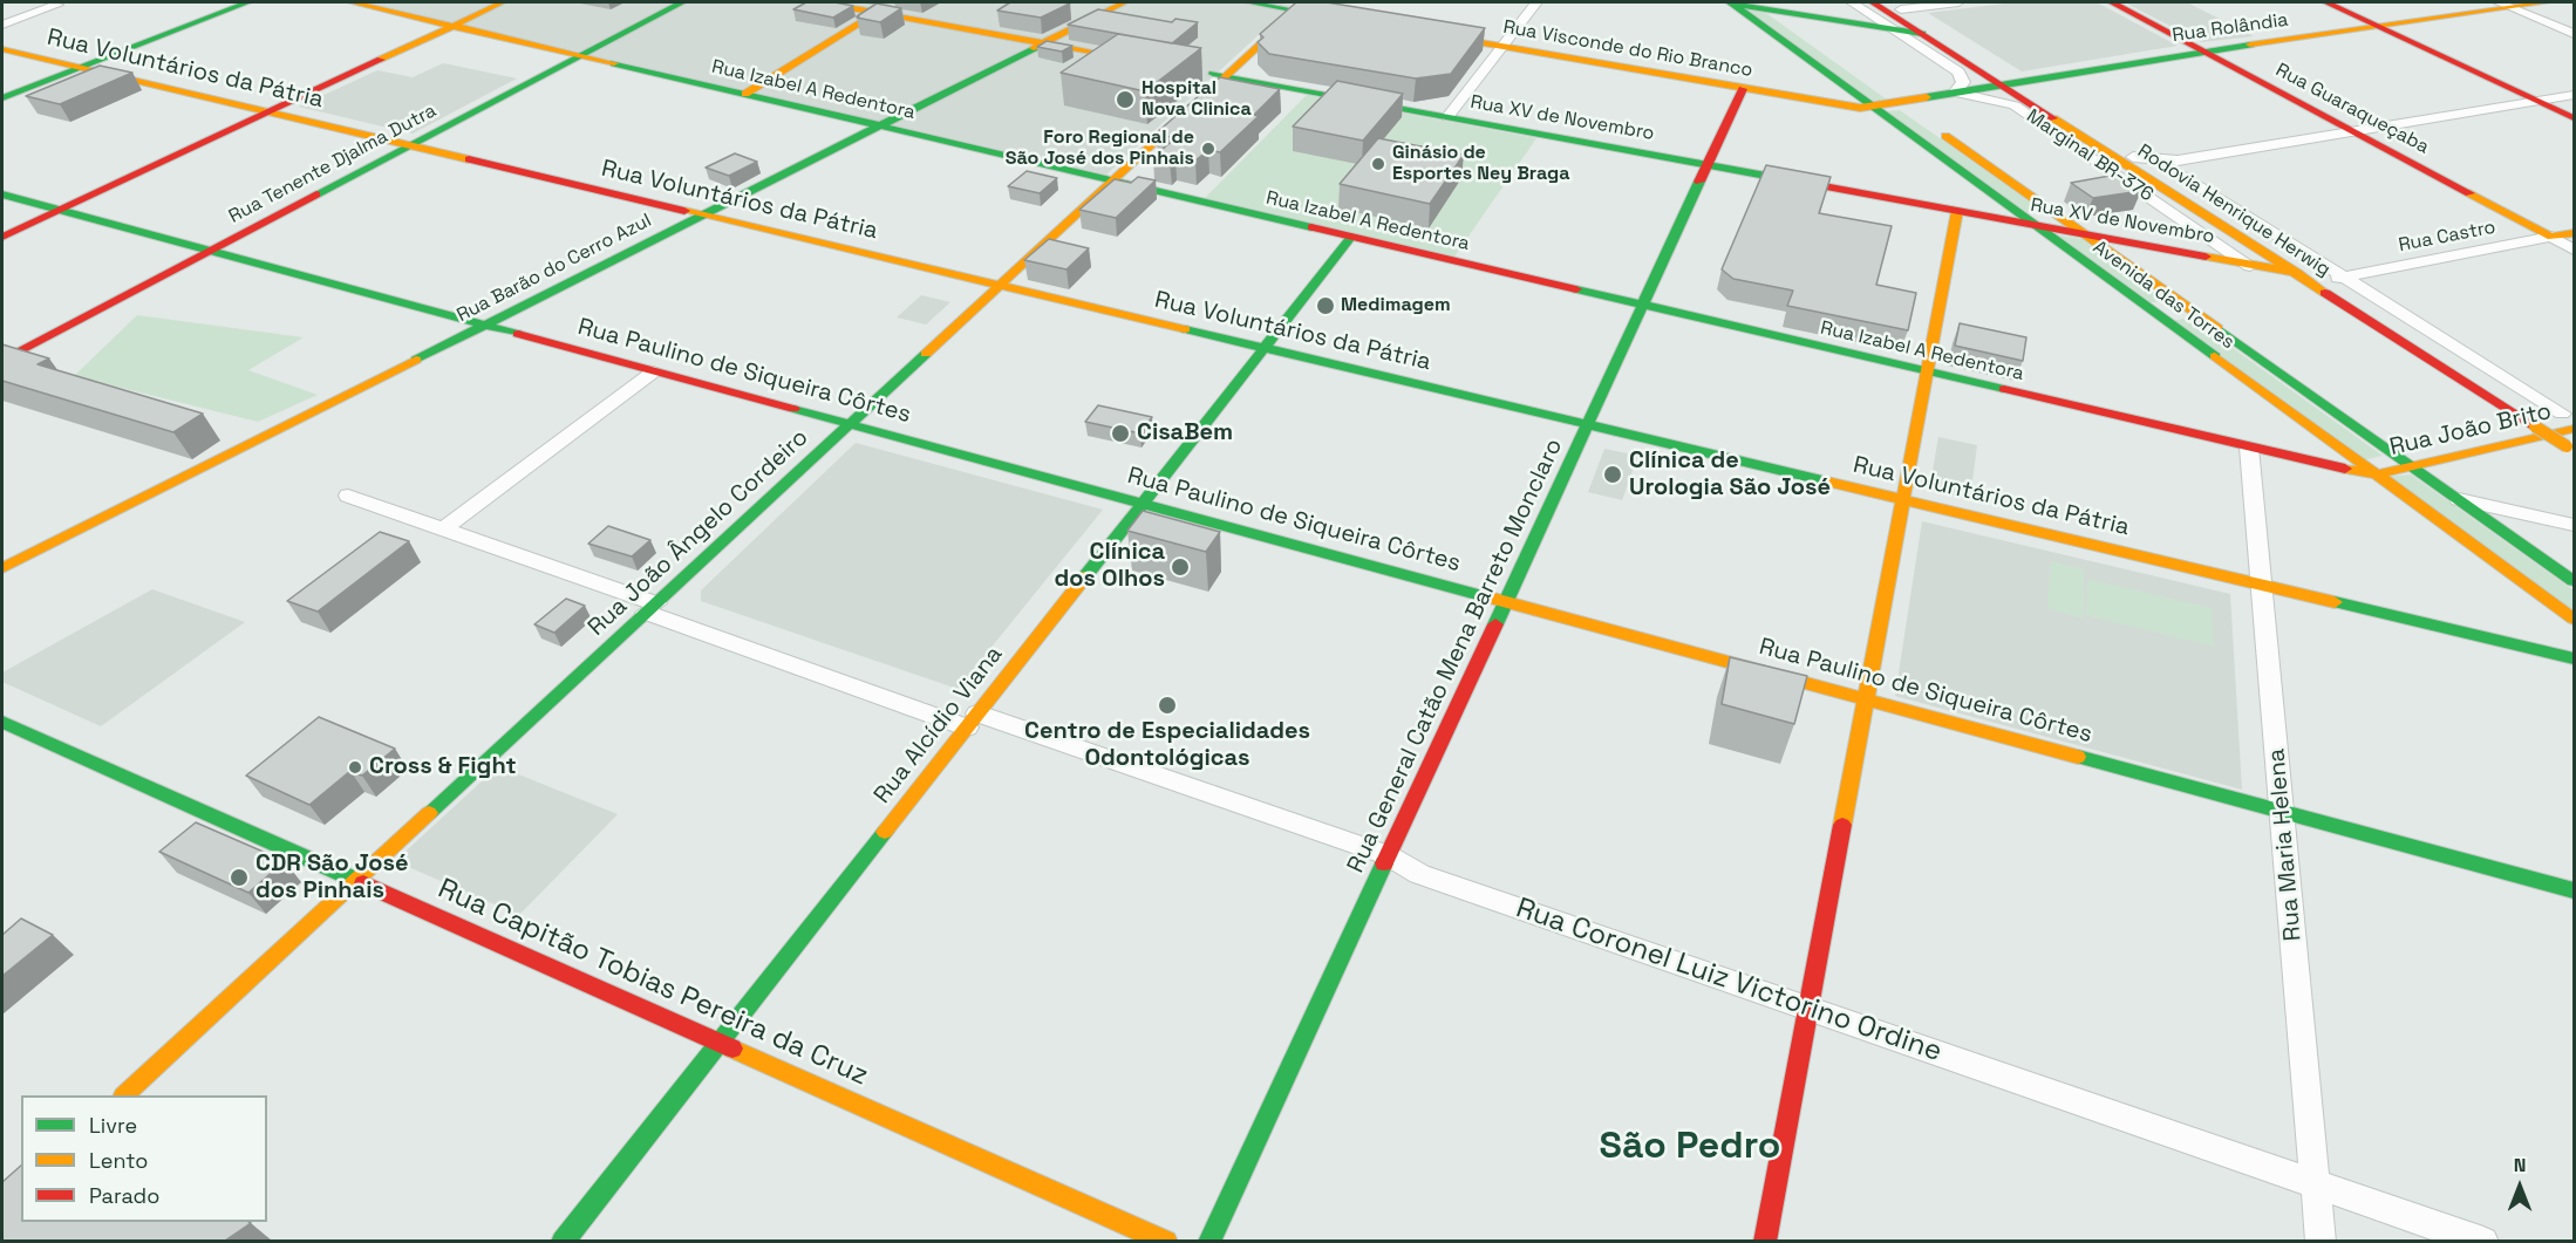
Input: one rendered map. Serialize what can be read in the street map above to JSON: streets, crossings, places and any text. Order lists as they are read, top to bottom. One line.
{"streets":{"main road":["Rua Rolândia","Rua Visconde do Rio Branco","Rua Voluntários da Pátria","Rua Izabel A Redentora","Rua Guaraqueçaba","Rua XV de Novembro","Rua Tenente Djalma Dutra","Rodovia Henrique Herwig","Rua Castro","Rua Barão do Cerro Azul","Avenida das Torres","Rua Paulino de Siqueira Côrtes","Rua João Brito","Rua João Ângelo Cordeiro","Rua General Catão Mena Barreto Monclaro","Rua Alcídio Viana","Rua Capitão Tobias Pereira da Cruz"],"street":["Marginal BR-376","Rua Maria Helena","Rua Coronel Luiz Victorino Ordine"]},"crossings":[["Rua Rolândia","Rua Visconde do Rio Branco"],["Rua Rolândia","Rua Guaraqueçaba"],["Rua Rolândia","Rodovia Henrique Herwig"],["Rua Visconde do Rio Branco","Marginal BR-376"],["Rua Visconde do Rio Branco","Rodovia Henrique Herwig"],["Rua Visconde do Rio Branco","Avenida das Torres"],["Rua Visconde do Rio Branco","Rua General Catão Mena Barreto Monclaro"],["Rua Voluntários da Pátria","Rua Tenente Djalma Dutra"],["Rua Voluntários da Pátria","Rua Barão do Cerro Azul"],["Rua Voluntários da Pátria","Rua João Ângelo Cordeiro"],["Rua Voluntários da Pátria","Rua General Catão Mena Barreto Monclaro"],["Rua Voluntários da Pátria","Rua Alcídio Viana"],["Rua Voluntários da Pátria","Rua Maria Helena"],["Rua Izabel A Redentora","Rua Tenente Djalma Dutra"],["Rua Izabel A Redentora","Rua Barão do Cerro Azul"],["Rua Izabel A Redentora","Avenida das Torres"],["Rua Izabel A Redentora","Rua João Brito"],["Rua Izabel A Redentora","Rua João Ângelo Cordeiro"],["Rua Izabel A Redentora","Rua General Catão Mena Barreto Monclaro"],["Rua Izabel A Redentora","Rua Alcídio Viana"],["Rua Izabel A Redentora","Rua Maria Helena"],["Rua Guaraqueçaba","Rua Castro"],["Rua XV de Novembro","Marginal BR-376"],["Rua XV de Novembro","Rodovia Henrique Herwig"],["Rua XV de Novembro","Avenida das Torres"],["Rua XV de Novembro","Rua João Ângelo Cordeiro"],["Rua XV de Novembro","Rua General Catão Mena Barreto Monclaro"],["Rua Tenente Djalma Dutra","Rua Paulino de Siqueira Côrtes"],["Rodovia Henrique Herwig","Rua Castro"],["Rua Barão do Cerro Azul","Rua Paulino de Siqueira Côrtes"],["Avenida das Torres","Rua João Brito"],["Rua Paulino de Siqueira Côrtes","Rua João Ângelo Cordeiro"],["Rua Paulino de Siqueira Côrtes","Rua General Catão Mena Barreto Monclaro"],["Rua Paulino de Siqueira Côrtes","Rua Alcídio Viana"],["Rua Paulino de Siqueira Côrtes","Rua Maria Helena"],["Rua João Ângelo Cordeiro","Rua Coronel Luiz Victorino Ordine"],["Rua João Ângelo Cordeiro","Rua Capitão Tobias Pereira da Cruz"],["Rua General Catão Mena Barreto Monclaro","Rua Coronel Luiz Victorino Ordine"],["Rua Alcídio Viana","Rua Coronel Luiz Victorino Ordine"],["Rua Alcídio Viana","Rua Capitão Tobias Pereira da Cruz"],["Rua Maria Helena","Rua Coronel Luiz Victorino Ordine"]],"districts":["São Pedro"],"places":["Hospital Nova Clinica","Foro Regional de São José dos Pinhais","Ginásio de Esportes Ney Braga","Medimagem","CisaBem","Clínica de Urologia São José","Clínica dos Olhos","Centro de Especialidades Odontológicas","Cross & Fight","CDR São José dos Pinhais"],"legend":["Livre","Lento","Parado"],"north":"top"}
